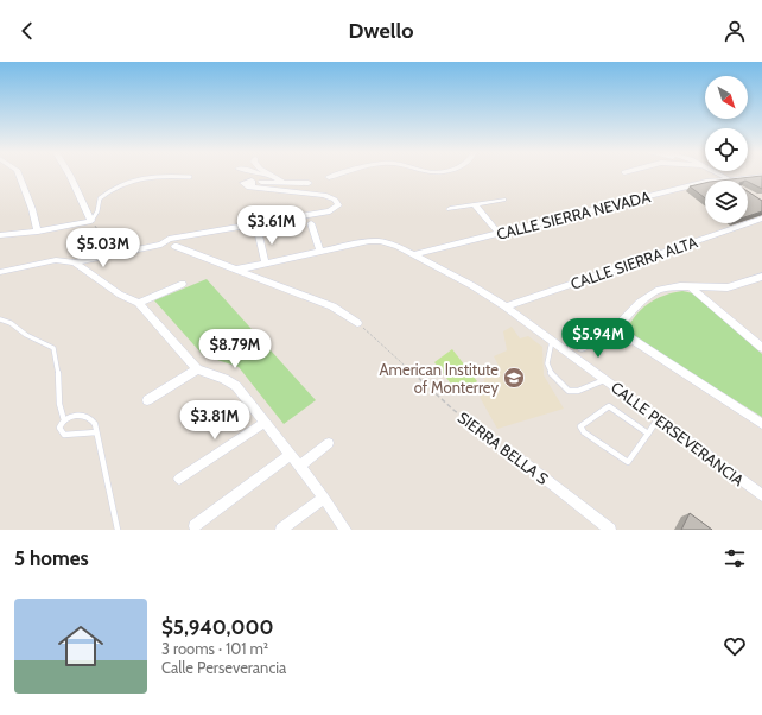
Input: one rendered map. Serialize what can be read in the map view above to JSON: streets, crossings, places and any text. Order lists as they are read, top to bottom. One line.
{"streets":{"street":["CALLE SIERRA NEVADA","CALLE SIERRA ALTA","CALLE PERSEVERANCIA","SIERRA BELLA S"]},"crossings":[["CALLE SIERRA NEVADA","CALLE PERSEVERANCIA"],["CALLE SIERRA ALTA","CALLE PERSEVERANCIA"]],"places":{"school or university":["American Institute of Monterrey"]},"north":"bottom right","page":{"header":"Dwello","price":["$3.61M","$5.03M","$5.94M","$8.79M","$3.81M"],"heading":"5 homes","list":[{"name":"$5,940,000","note":"3 rooms · 101 m² · Calle Perseverancia"}]}}
